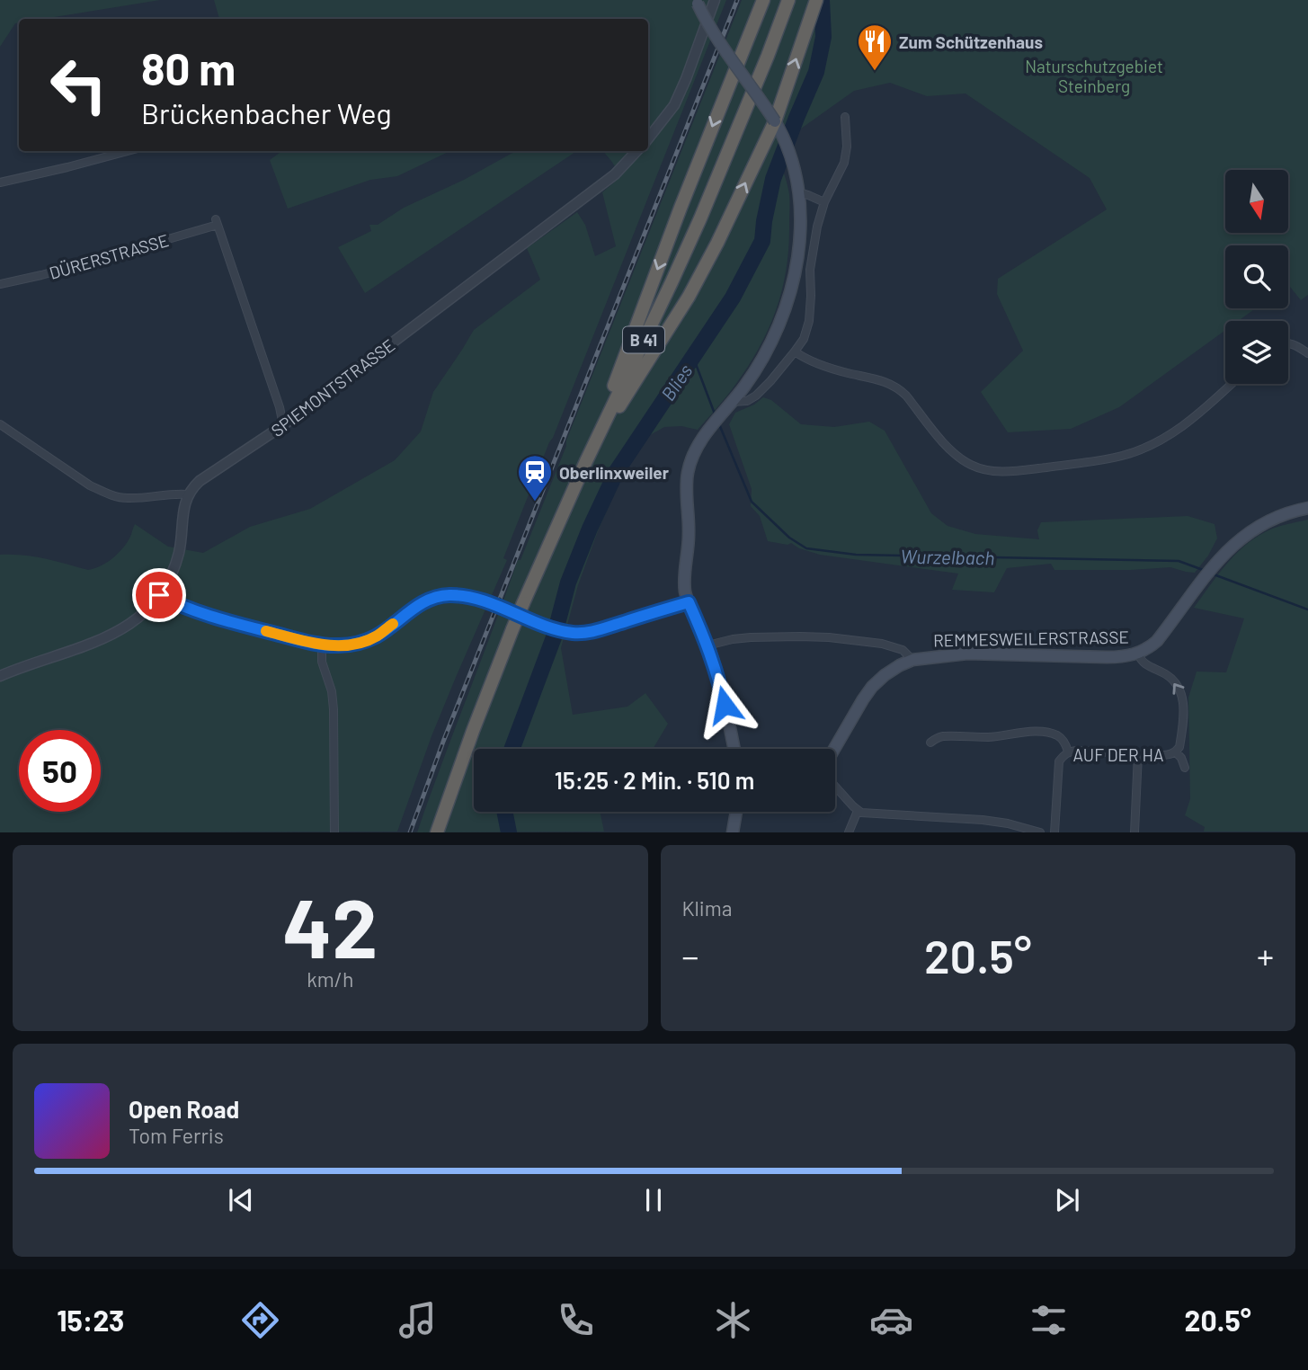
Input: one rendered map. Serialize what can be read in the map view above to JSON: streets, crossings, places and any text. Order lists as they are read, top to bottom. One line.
{"streets":{"highway":["B 41"],"main road":["REMMESWEILERSTRASSE"],"street":["DÜRERSTRASSE","SPIEMONTSTRASSE","AUF DER HA"]},"crossings":[["DÜRERSTRASSE","SPIEMONTSTRASSE"],["REMMESWEILERSTRASSE","AUF DER HA"]],"water":["Blies","Wurzelbach"],"parks":["Naturschutzgebiet Steinberg"],"places":{"restaurant":["Zum Schützenhaus"],"station":["Oberlinxweiler"]},"north":"bottom","page":{"turn":["80 m","Brückenbacher Weg"],"limit":"50","trip":"15:25 · 2 Min. · 510 m","tile":[["42","km/h"],"Klima"],"heat":["−","20.5°","+"],"song":["Open Road","Tom Ferris"],"tabs":["15:23","20.5°"]}}
